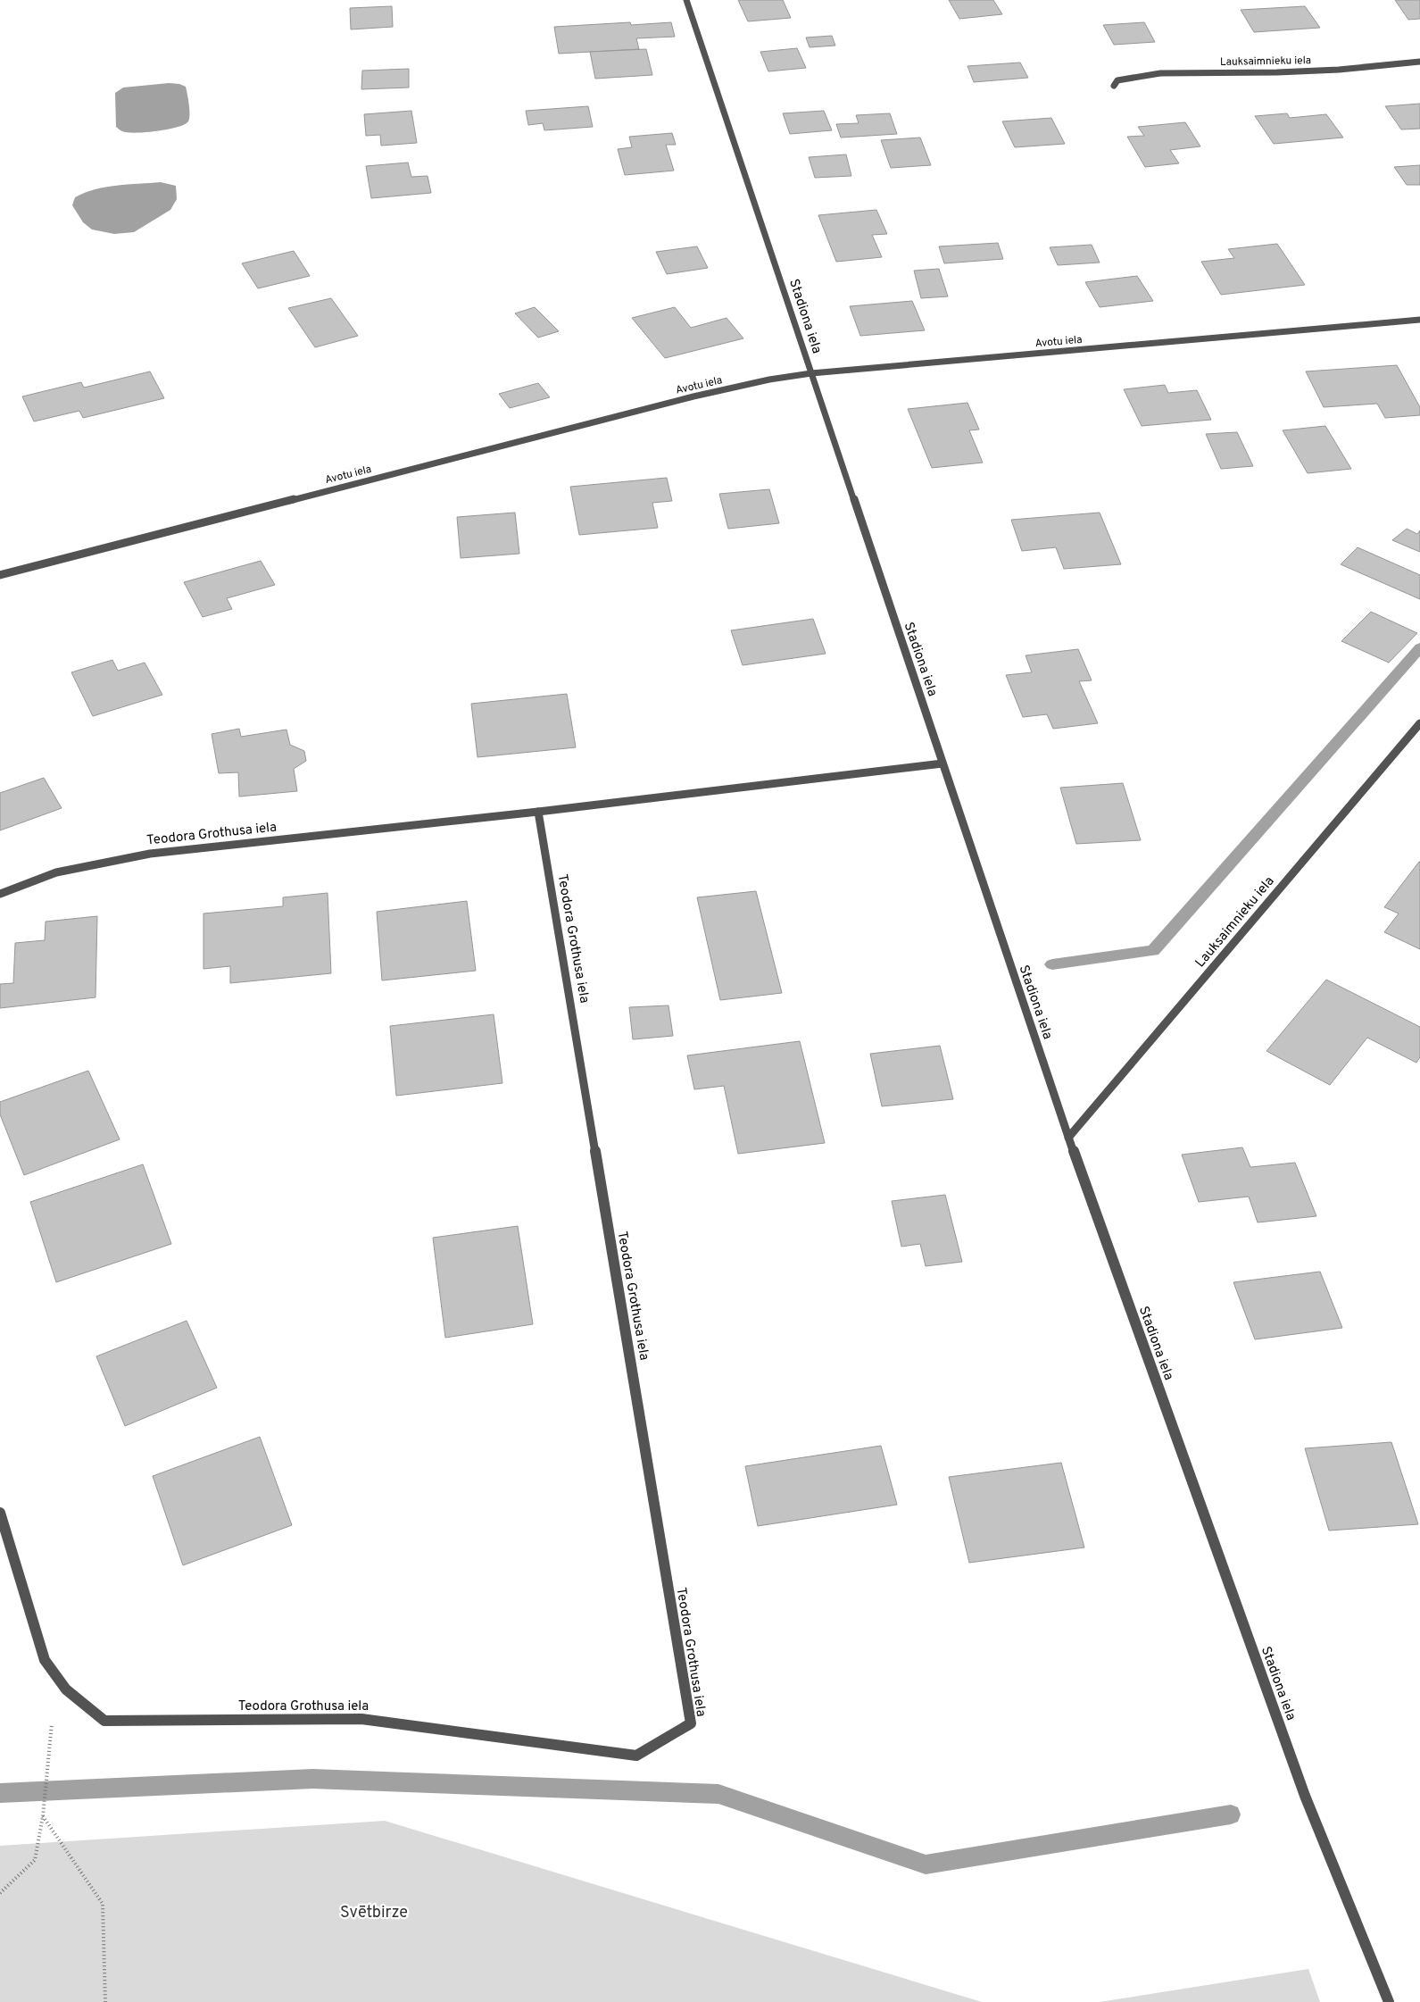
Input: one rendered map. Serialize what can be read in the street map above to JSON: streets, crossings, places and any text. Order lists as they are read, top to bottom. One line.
{"streets":{"street":["Lauksaimnieku iela","Stadiona iela","Avotu iela","Teodora Grothusa iela"]},"crossings":[["Lauksaimnieku iela","Stadiona iela"],["Stadiona iela","Avotu iela"],["Stadiona iela","Teodora Grothusa iela"]],"parks":["Svētbirze"]}
